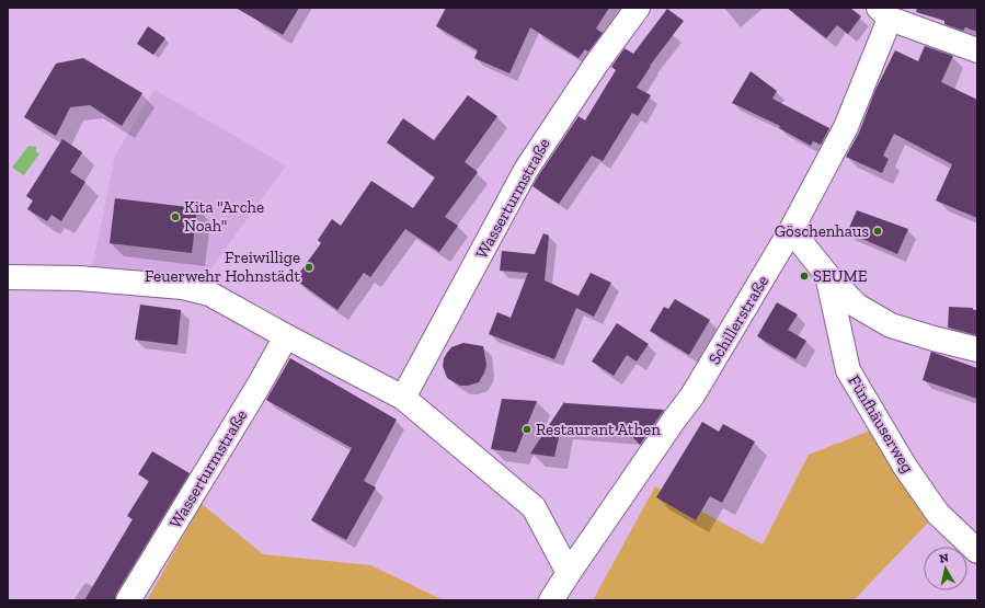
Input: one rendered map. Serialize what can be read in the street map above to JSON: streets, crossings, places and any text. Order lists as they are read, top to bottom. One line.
{"streets":{"street":["Wasserturmstraße","Schillerstraße","Fünfhäuserweg"]},"crossings":[["Schillerstraße","Fünfhäuserweg"]],"places":["Kita \"Arche Noah\"","Göschenhaus","Freiwillige Feuerwehr Hohnstädt","SEUME","Restaurant Athen"],"north":"top"}
